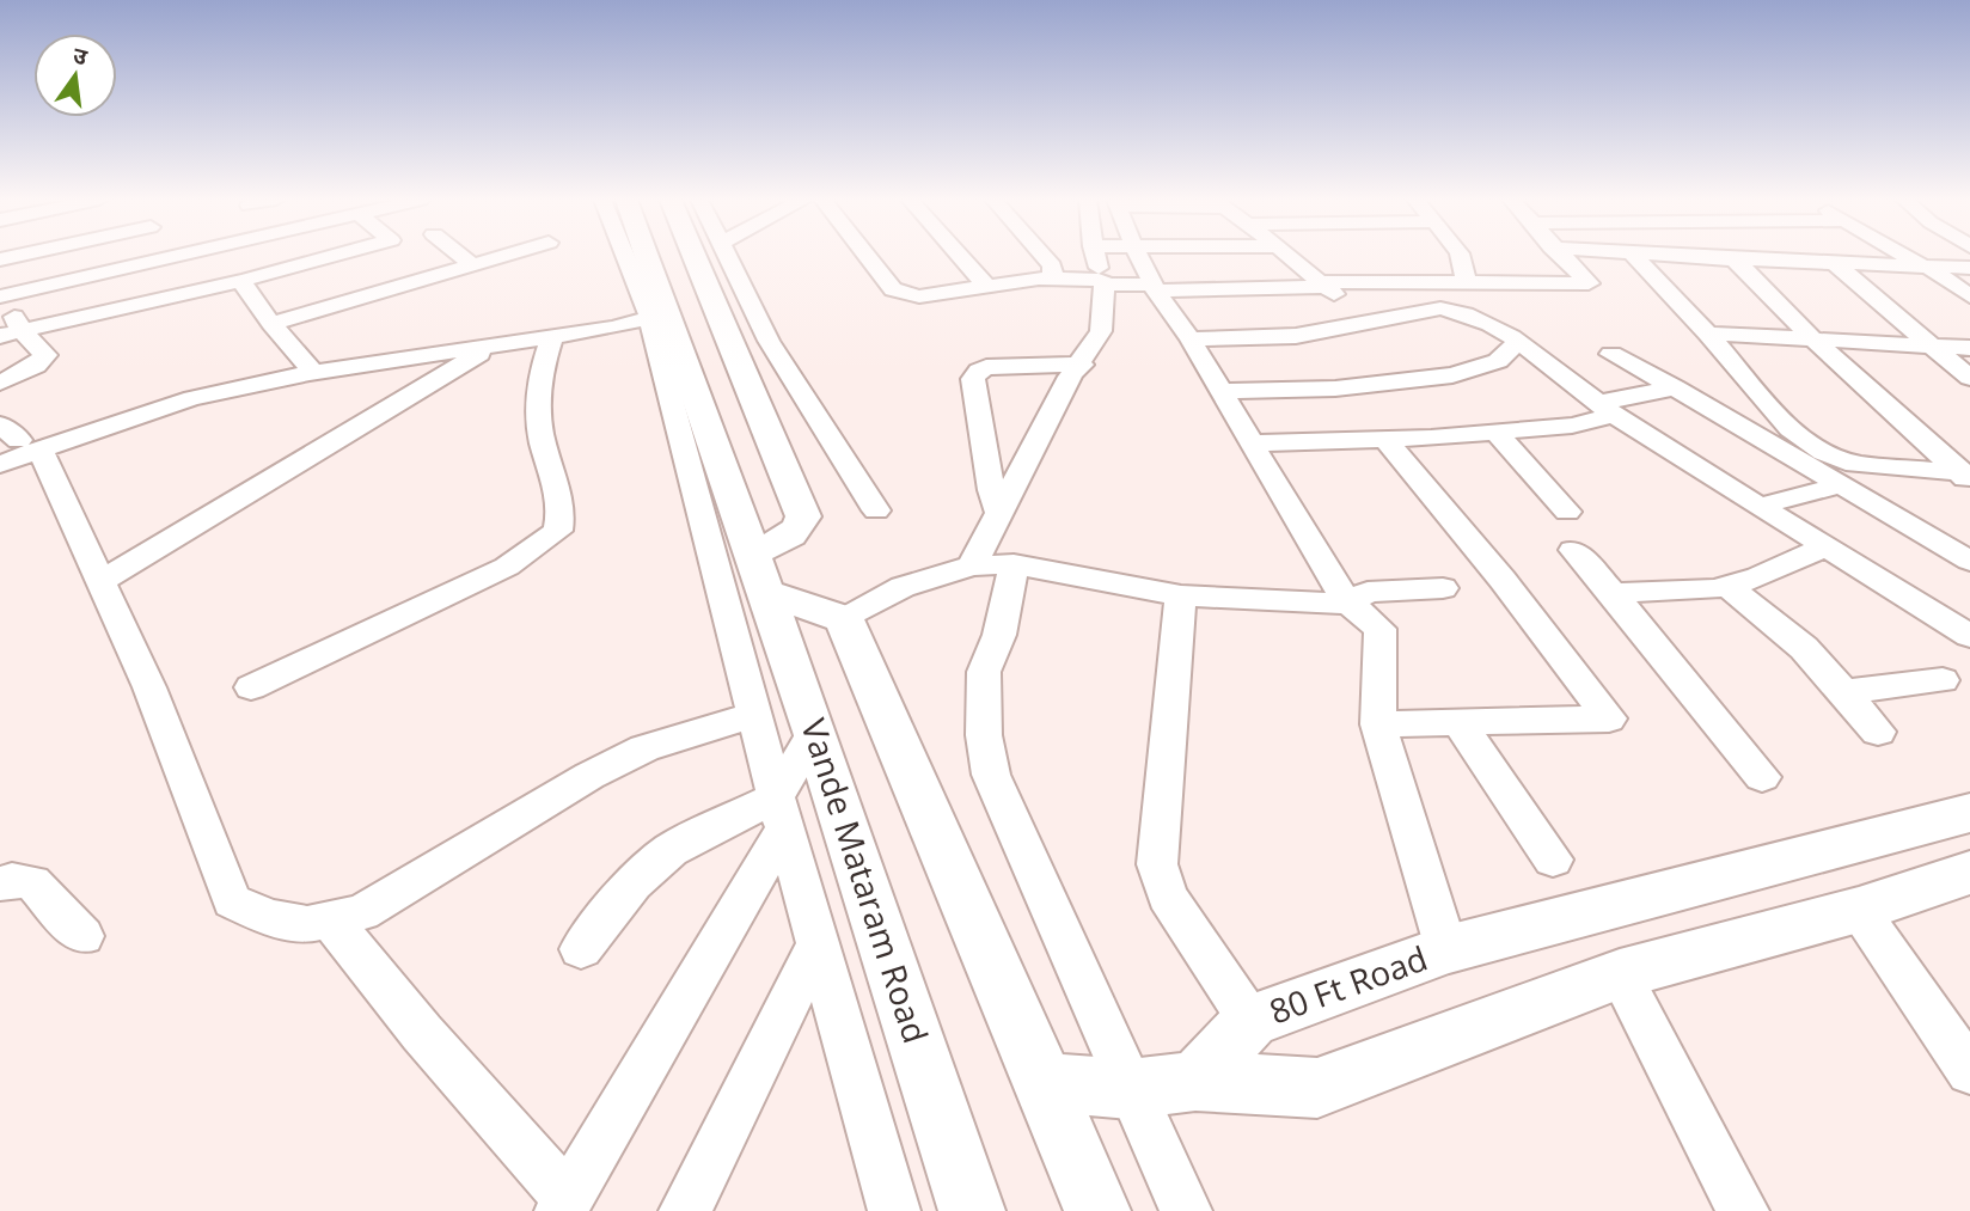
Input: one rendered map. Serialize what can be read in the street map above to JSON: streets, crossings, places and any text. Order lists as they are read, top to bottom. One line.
{"streets":{"main road":["Vande Mataram Road","80 Ft Road"]},"north":"top"}
